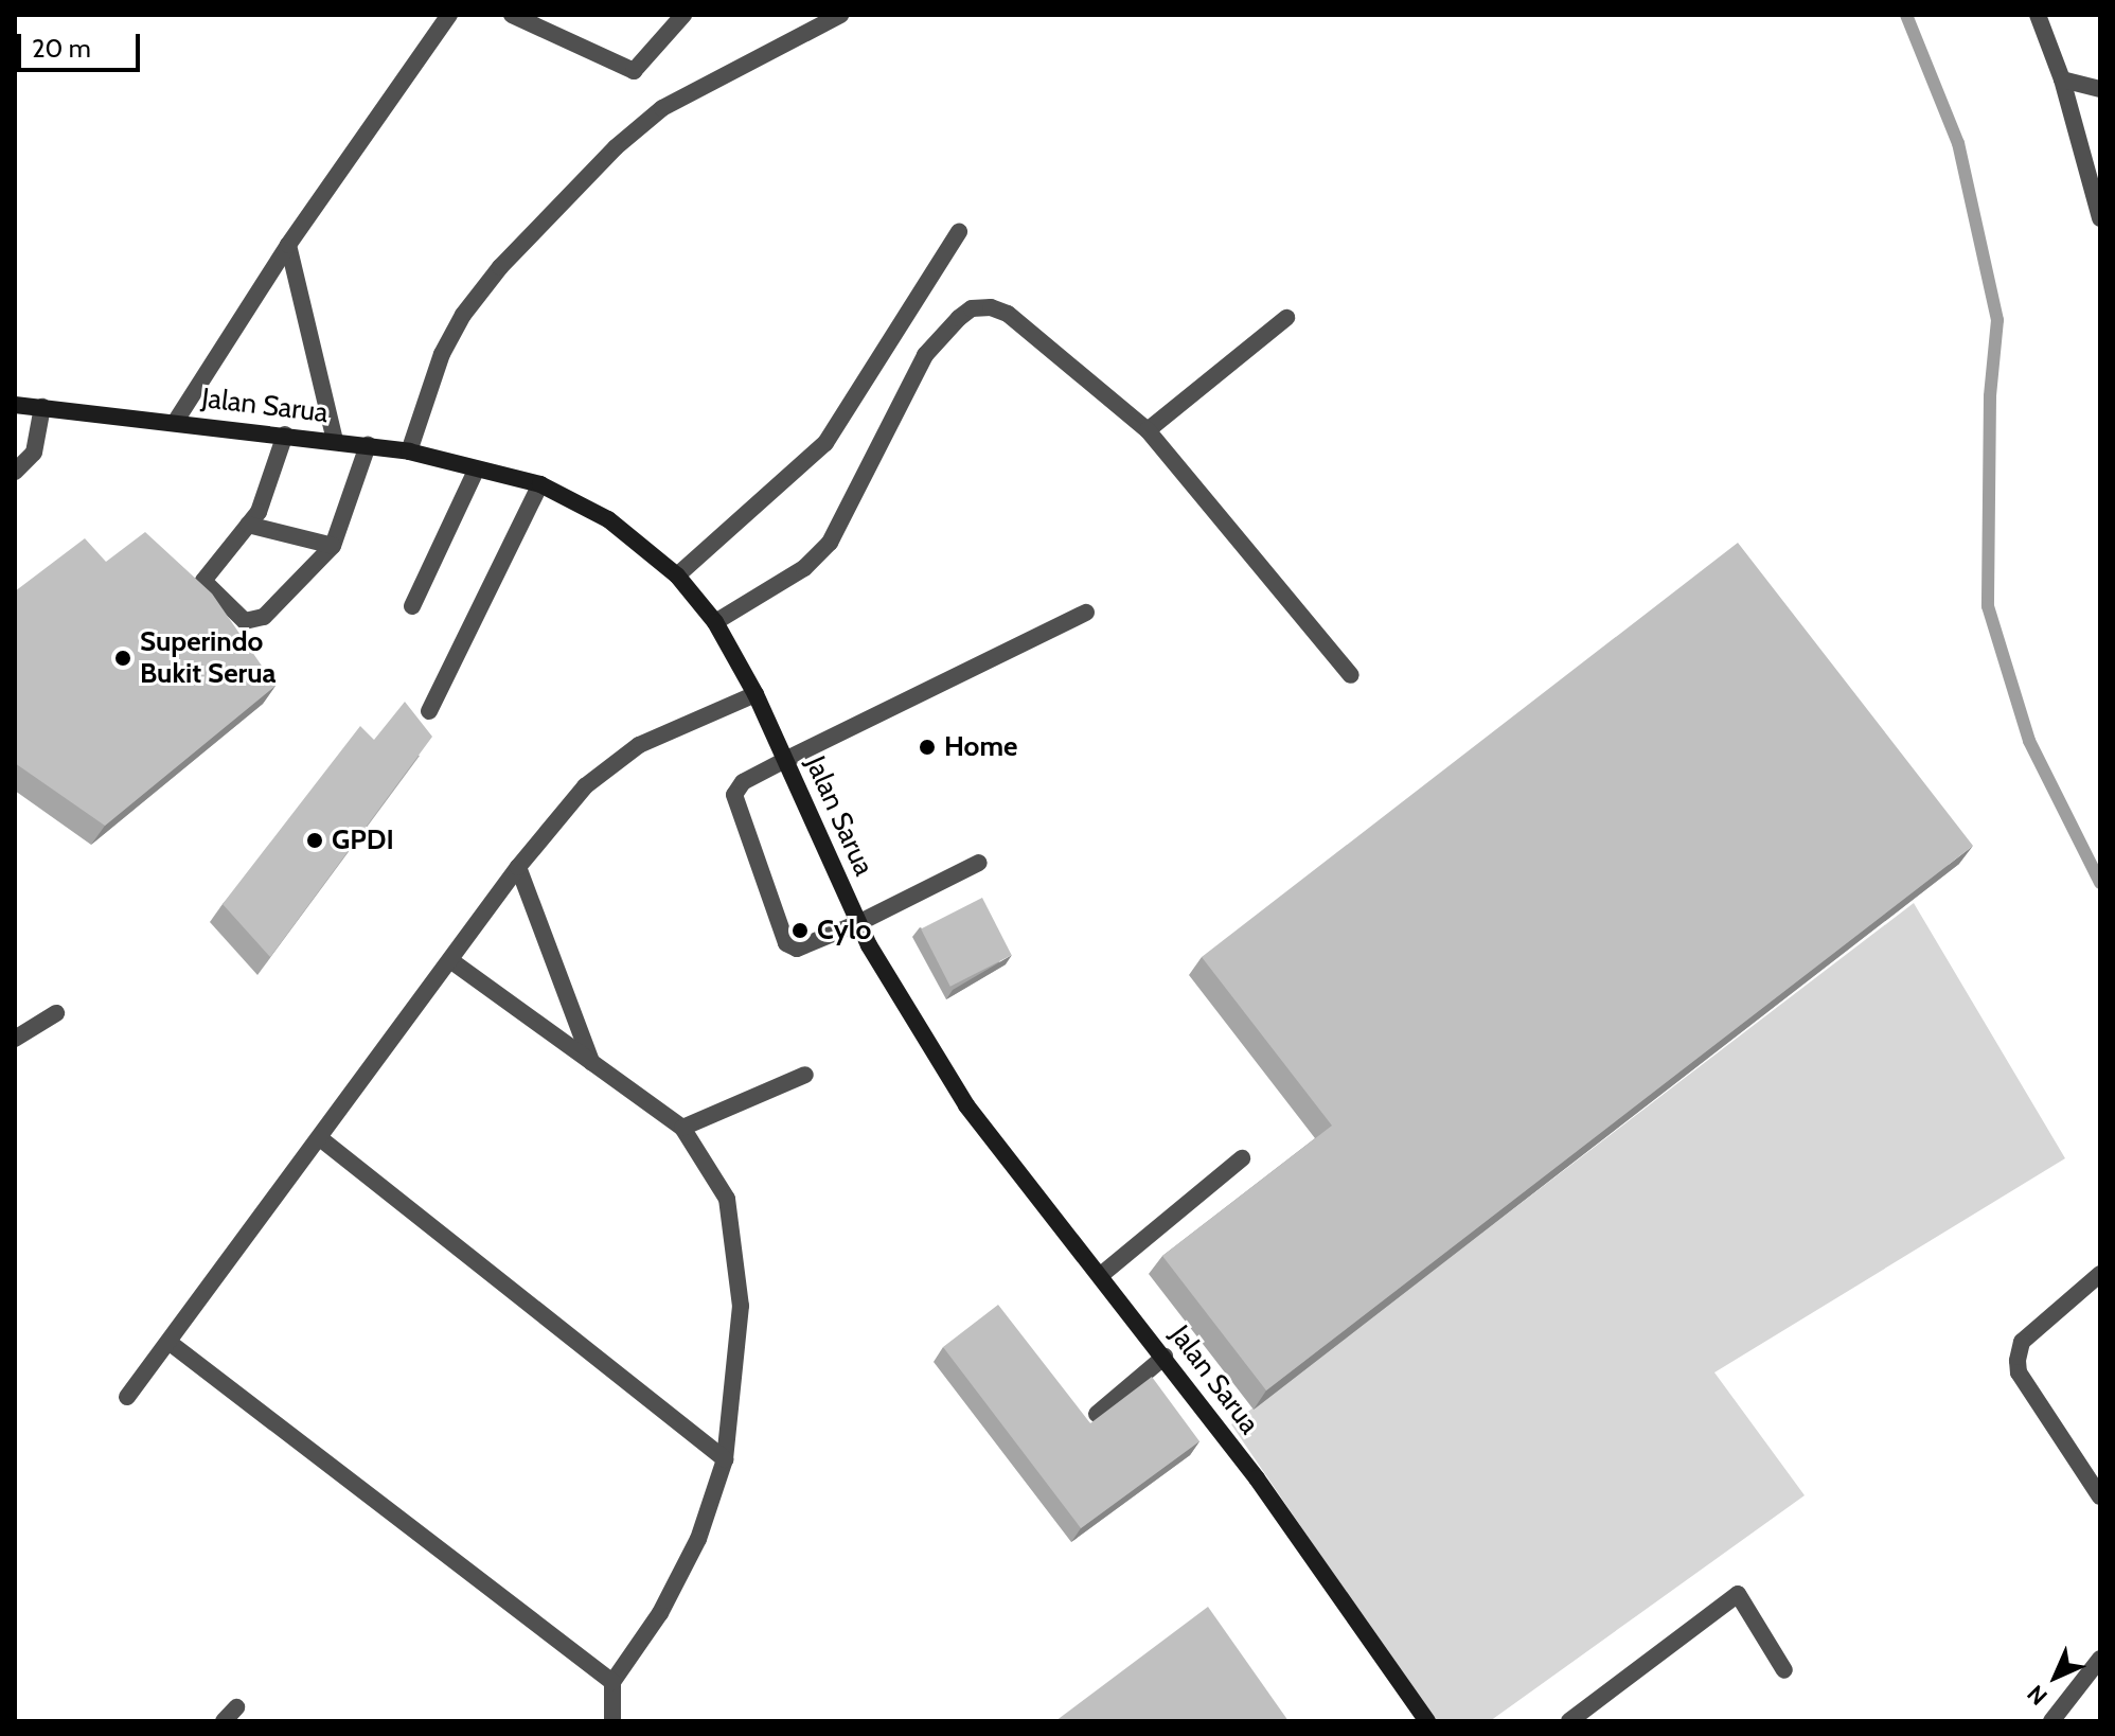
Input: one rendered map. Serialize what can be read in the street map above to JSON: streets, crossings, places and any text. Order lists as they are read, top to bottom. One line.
{"streets":{"main road":["Jalan Sarua"]},"places":["Superindo Bukit Serua","Home","GPDI","Cylo"],"scale_bar":"20 m","north":"bottom left"}
